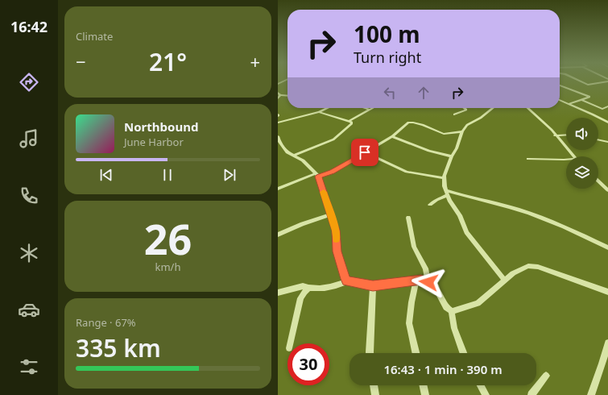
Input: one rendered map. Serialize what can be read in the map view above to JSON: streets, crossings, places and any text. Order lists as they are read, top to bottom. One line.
{"page":{"tabs":"16:42","tile":["Climate",["26","km/h"],["Range · 67%","335 km"]],"turn":["100 m","Turn right"],"heat":["−","21°","+"],"song":["Northbound","June Harbor"],"limit":"30","trip":"16:43 · 1 min · 390 m"}}
